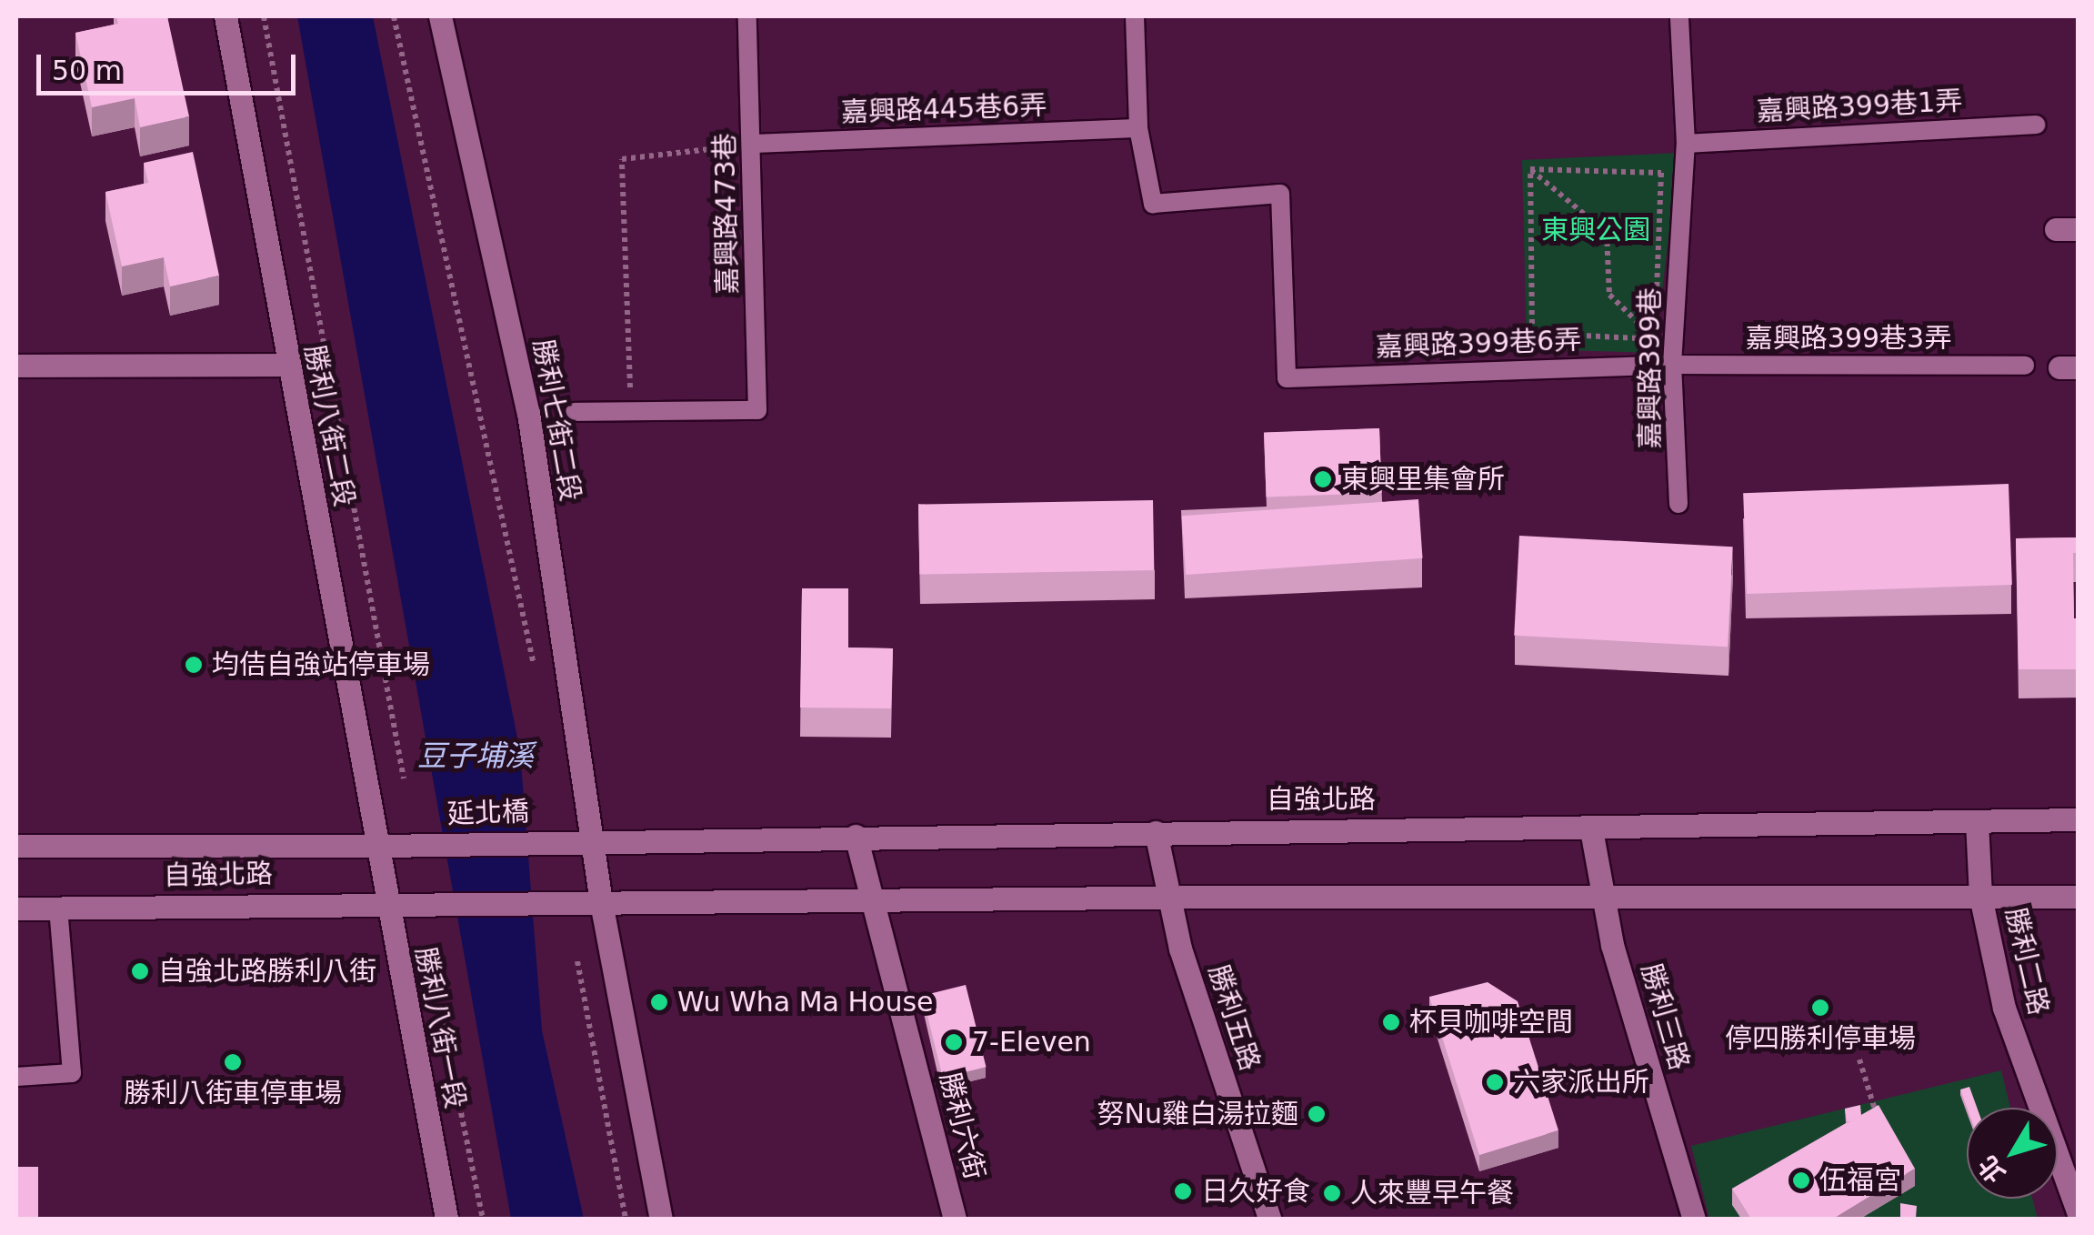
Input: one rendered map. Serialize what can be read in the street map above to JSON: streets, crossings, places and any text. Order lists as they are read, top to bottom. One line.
{"streets":{"street":["勝利七街二段","勝利八街二段","自強北路","延北橋","勝利二路","勝利三路","勝利五路","勝利八街一段","勝利六街"],"lane":["嘉興路399巷1弄","嘉興路445巷6弄","嘉興路473巷","嘉興路399巷3弄","嘉興路399巷6弄","嘉興路399巷"]},"crossings":[["嘉興路399巷1弄","嘉興路399巷"],["嘉興路445巷6弄","嘉興路473巷"],["嘉興路445巷6弄","嘉興路399巷6弄"],["嘉興路399巷3弄","嘉興路399巷6弄"],["嘉興路399巷3弄","嘉興路399巷"],["嘉興路399巷6弄","嘉興路399巷"],["勝利七街二段","自強北路"],["勝利八街二段","自強北路"],["勝利八街二段","勝利八街一段"],["自強北路","延北橋"],["自強北路","勝利二路"],["自強北路","勝利三路"],["自強北路","勝利五路"],["自強北路","勝利八街一段"],["自強北路","勝利六街"]],"water":["豆子埔溪"],"parks":["東興公園"],"places":["東興里集會所","均佶自強站停車場","自強北路勝利八街","Wu Wha Ma House","停四勝利停車場","杯貝咖啡空間","7-Eleven","勝利八街車停車場","六家派出所","努Nu雞白湯拉麵","伍福宮","日久好食","人來豐早午餐"],"scale_bar":"50 m","north":"bottom left"}
